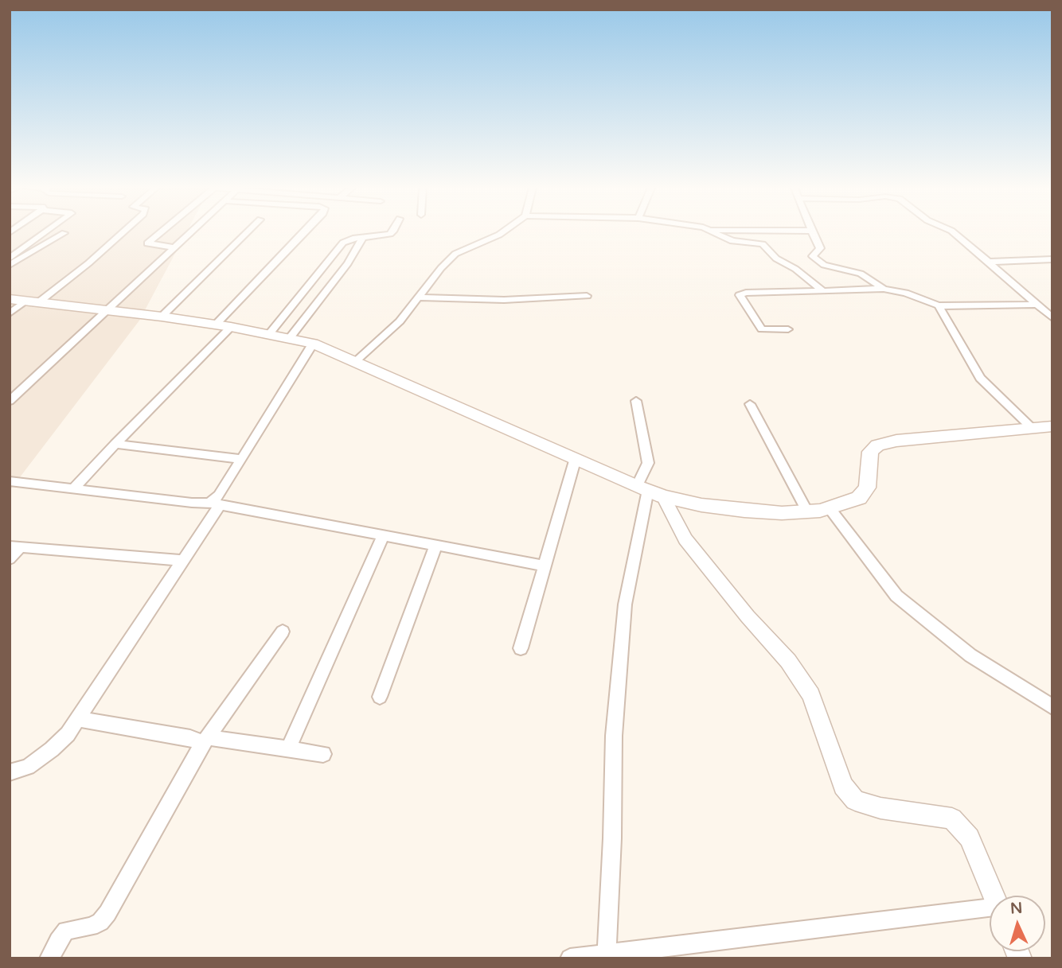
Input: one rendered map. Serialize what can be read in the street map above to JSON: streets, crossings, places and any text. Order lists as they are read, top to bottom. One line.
{"north":"top"}
